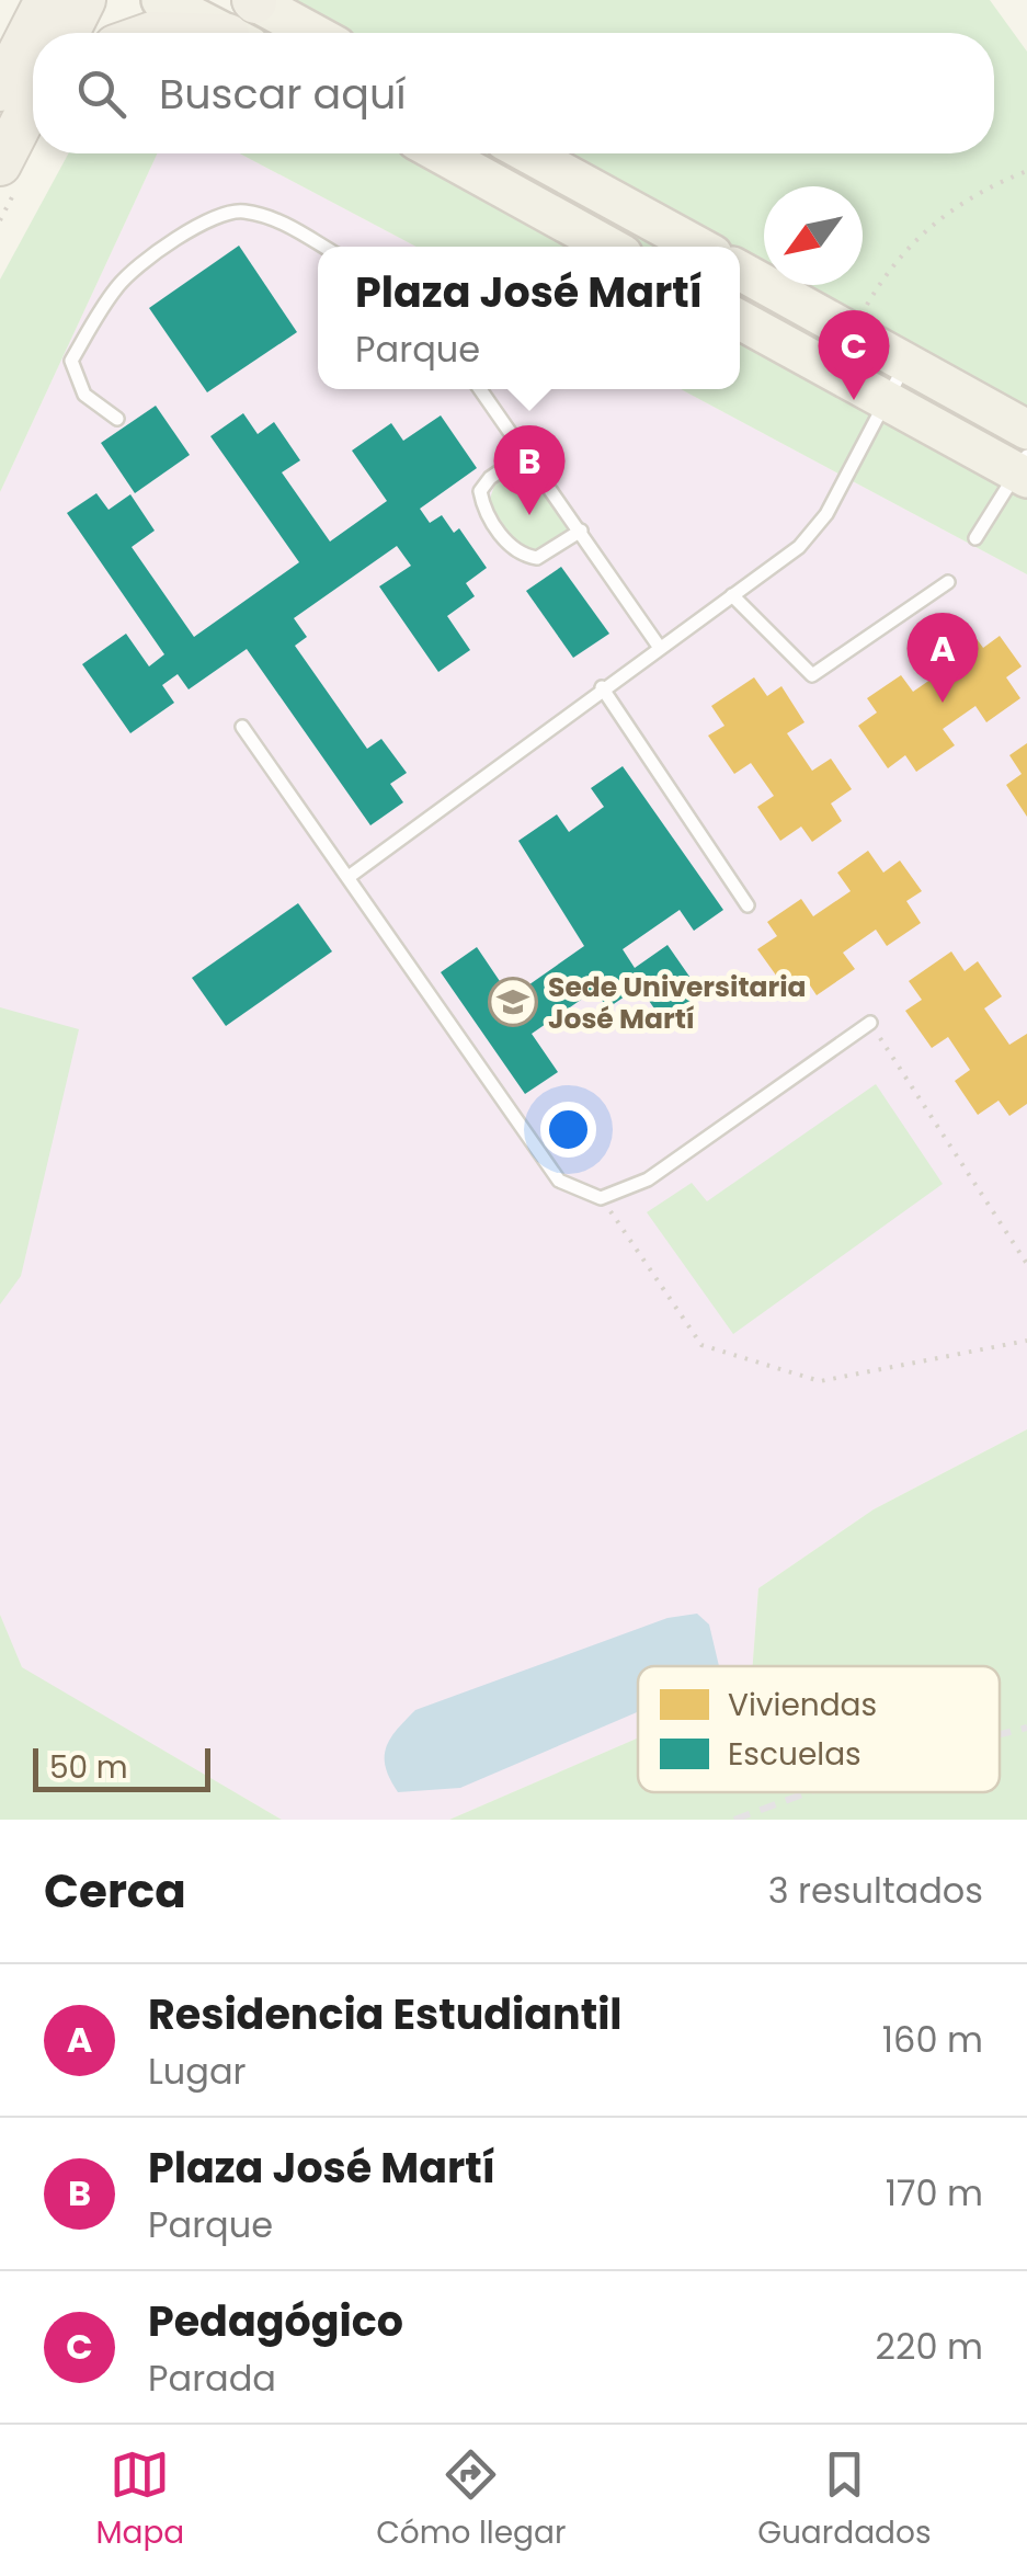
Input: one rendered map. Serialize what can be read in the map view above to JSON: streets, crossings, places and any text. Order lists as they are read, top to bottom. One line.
{"places":{"school or university":["Sede Universitaria José Martí"]},"legend":["Viviendas","Escuelas"],"scale_bar":"50 m","north":"bottom left","page":{"search":"Buscar aquí","popup":["Plaza José Martí","Parque"],"pins":["C","B","A"],"scale":"50 m","heading":["Cerca","3 resultados"],"list":[{"mark":"A","name":"Residencia Estudiantil","note":"Lugar","value":"160 m"},{"mark":"B","name":"Plaza José Martí","note":"Parque","value":"170 m"},{"mark":"C","name":"Pedagógico","note":"Parada","value":"220 m"}],"nav":["Mapa","Cómo llegar","Guardados"]}}
